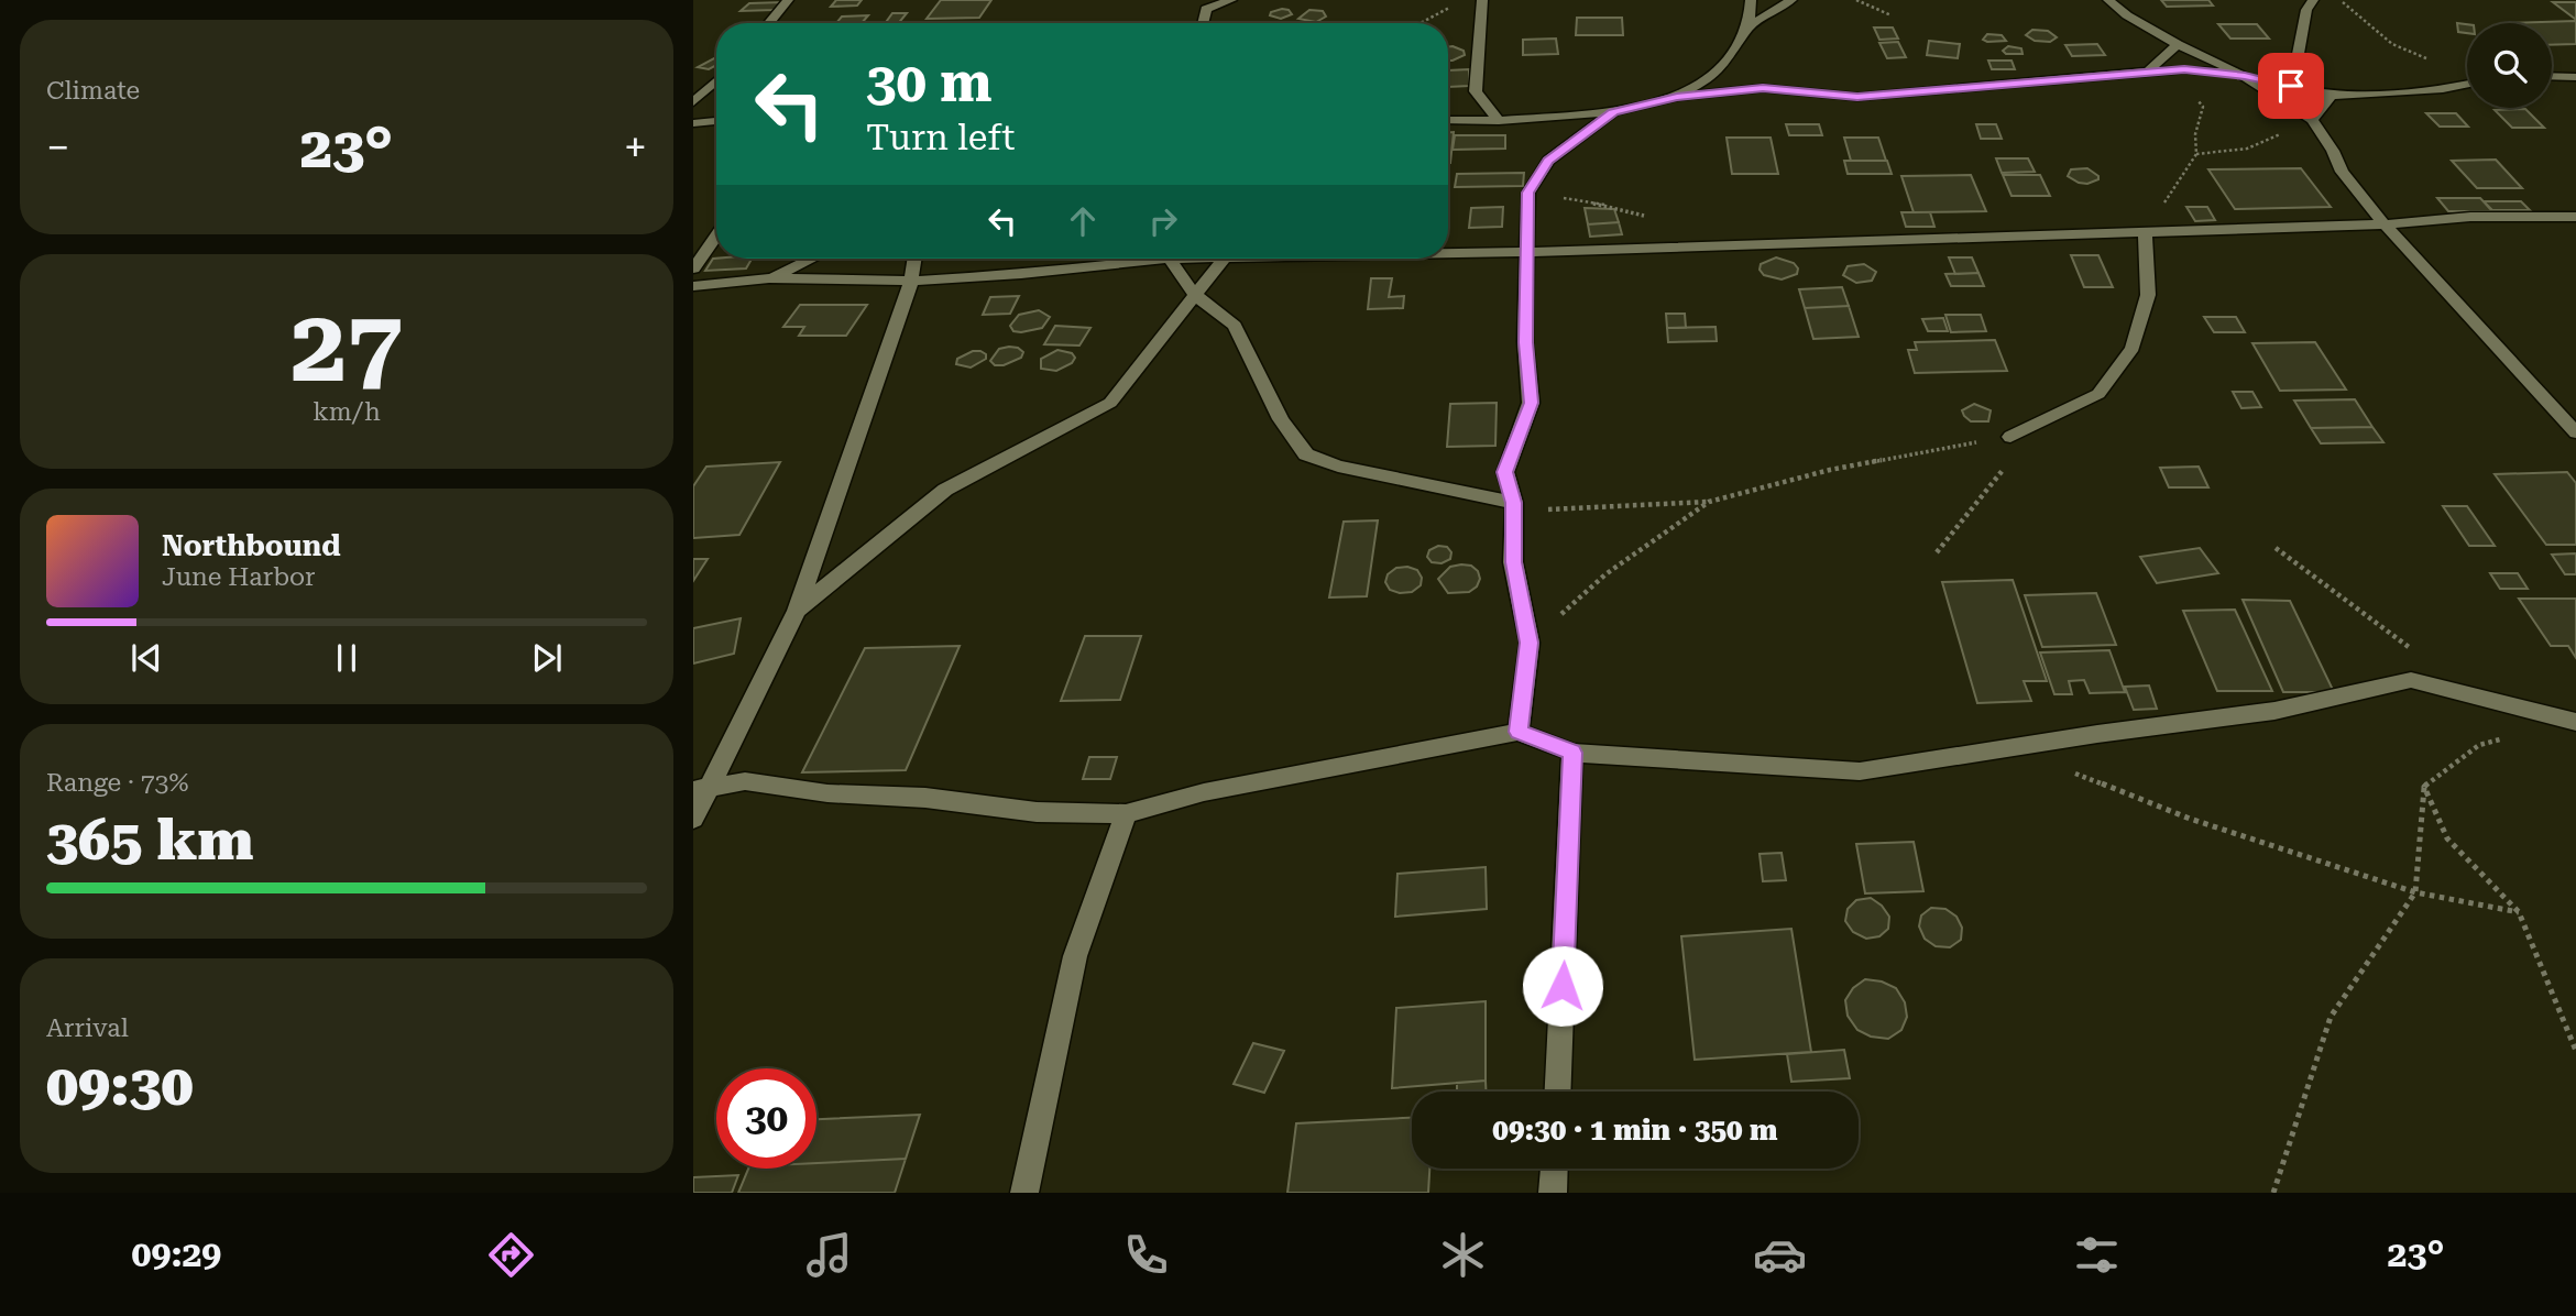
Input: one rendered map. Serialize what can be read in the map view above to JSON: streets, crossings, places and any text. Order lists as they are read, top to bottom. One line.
{"page":{"tile":["Climate",["27","km/h"],["Range · 73%","365 km"],["Arrival","09:30"]],"turn":["30 m","Turn left"],"heat":["−","23°","+"],"song":["Northbound","June Harbor"],"limit":"30","trip":"09:30 · 1 min · 350 m","tabs":["09:29","23°"]}}
